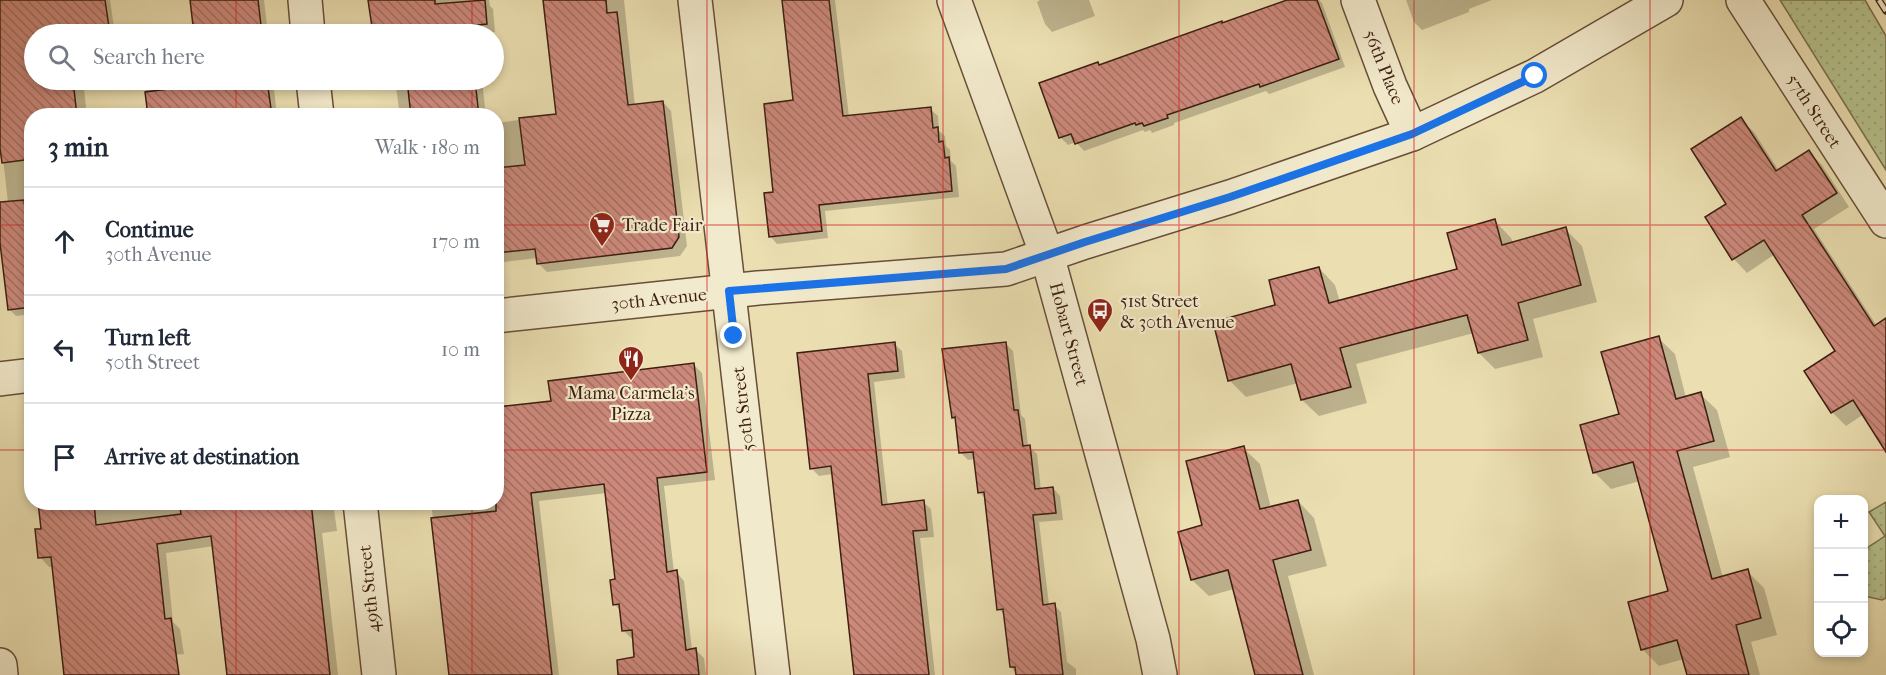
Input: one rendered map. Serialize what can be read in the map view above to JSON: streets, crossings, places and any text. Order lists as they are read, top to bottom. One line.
{"streets":{"street":["56th Place","57th Street","30th Avenue","Hobart Street","50th Street","49th Street"]},"crossings":[["56th Place","30th Avenue"],["30th Avenue","Hobart Street"],["30th Avenue","50th Street"]],"places":{"supermarket":["Trade Fair"],"bus stop":["51st Street & 30th Avenue"],"restaurant":["Mama Carmela's Pizza"]},"page":{"search":"Search here","heading":["3 min","Walk · 180 m"],"list":[["Continue","30th Avenue","170 m"],["Turn left","50th Street","10 m"],"Arrive at destination"],"map_buttons":["+","−"]}}
